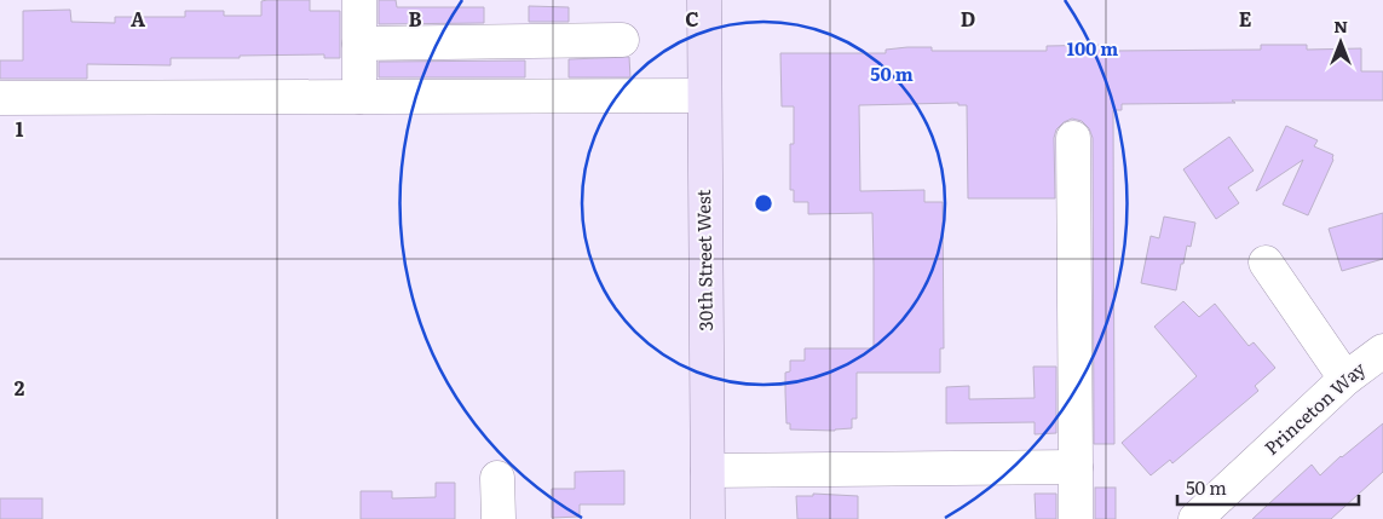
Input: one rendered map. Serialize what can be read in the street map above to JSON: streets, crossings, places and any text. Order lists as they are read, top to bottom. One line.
{"streets":{"main road":["30th Street West"],"street":["Princeton Way"]},"scale_bar":"50 m","north":"top","grid":{"columns":["A","B","C","D","E"],"rows":["1","2"]},"rings":["100 m","50 m"]}
